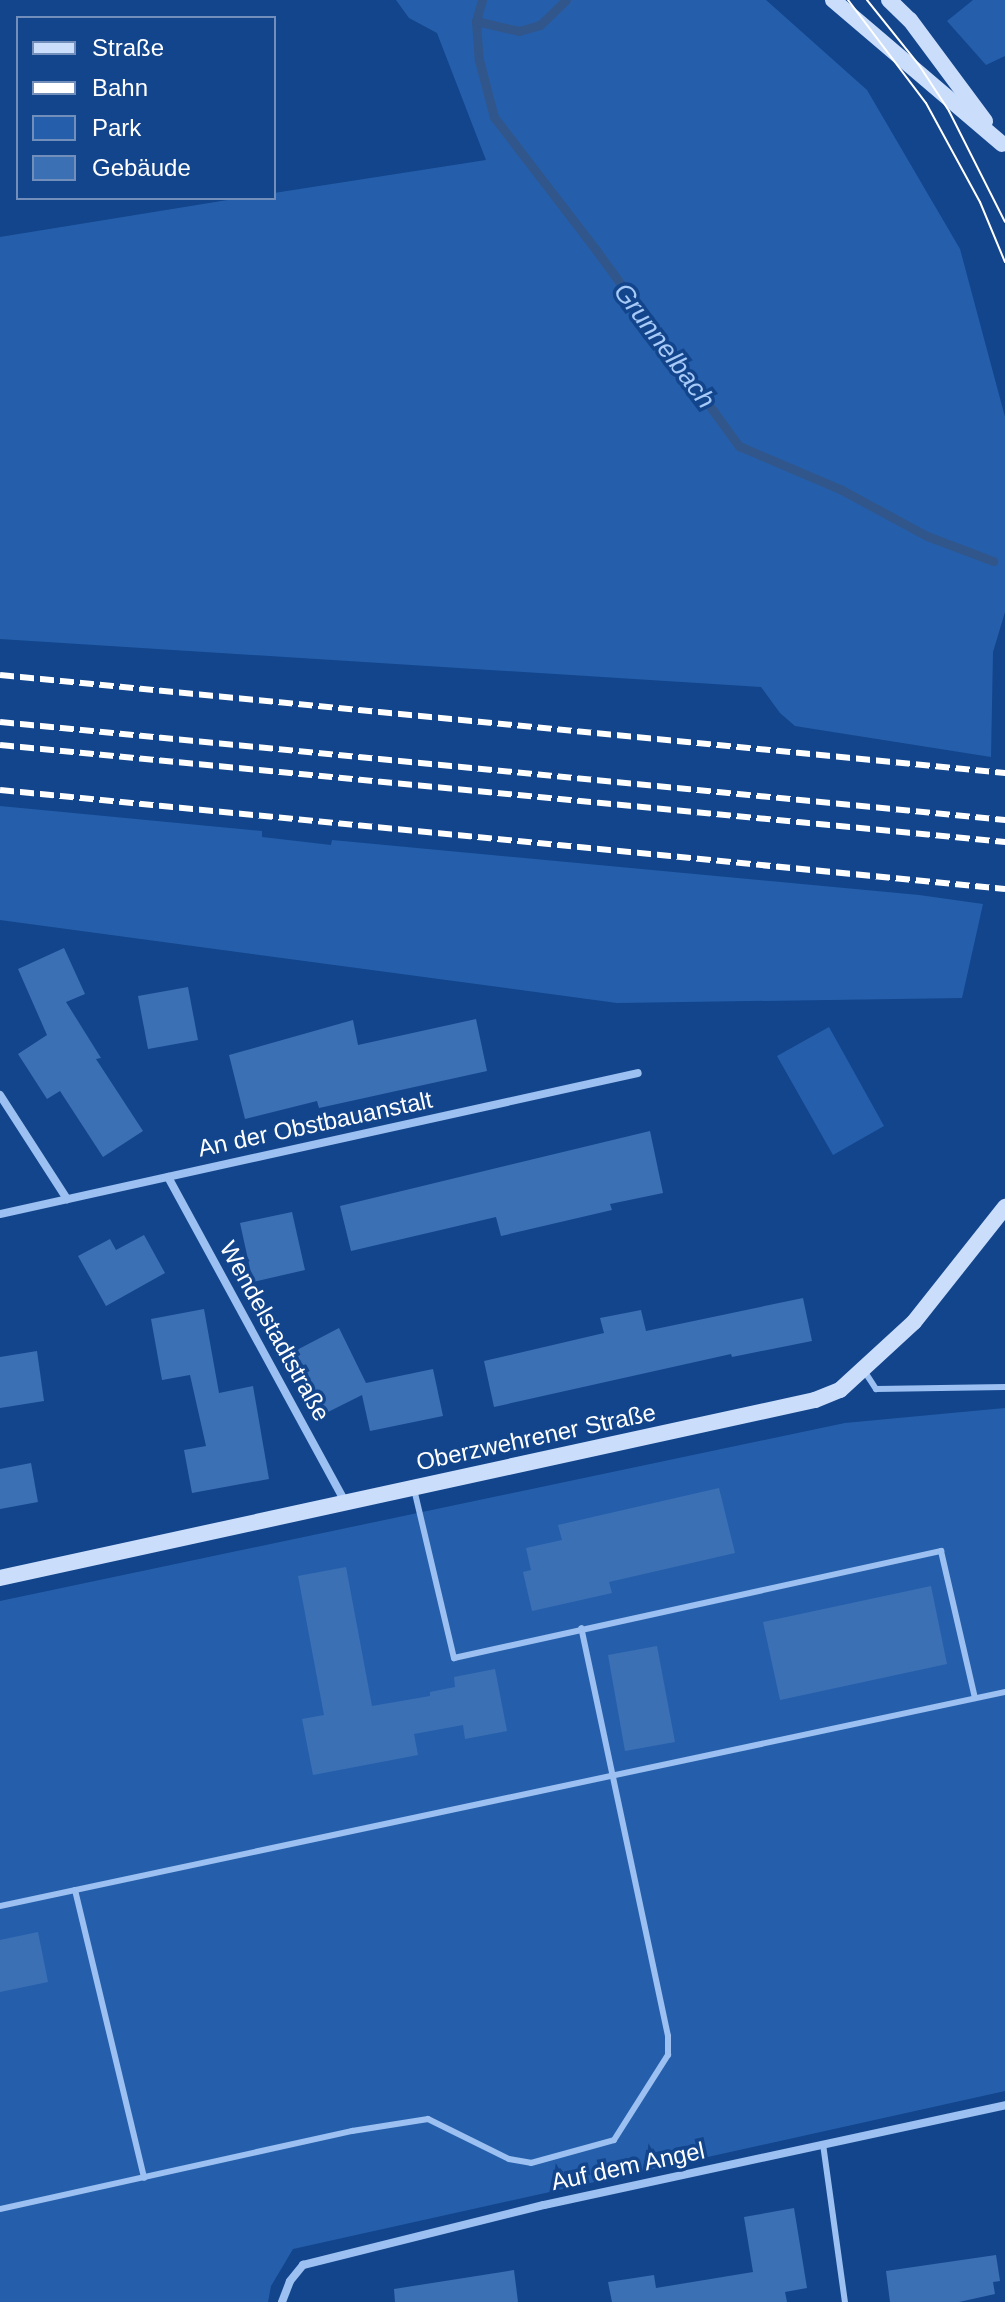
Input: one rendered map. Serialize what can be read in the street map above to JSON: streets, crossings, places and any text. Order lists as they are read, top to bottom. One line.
{"streets":{"main road":["Oberzwehrener Straße"],"street":["An der Obstbauanstalt","Wendelstadtstraße","Auf dem Angel"]},"crossings":[["An der Obstbauanstalt","Wendelstadtstraße"],["Wendelstadtstraße","Oberzwehrener Straße"]],"water":["Grunnelbach"],"legend":["Straße","Bahn","Park","Gebäude"]}
